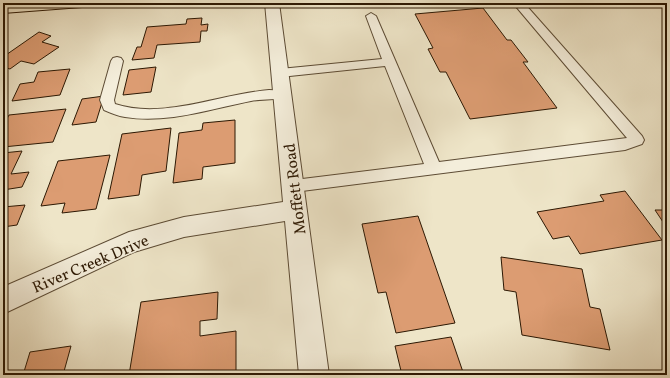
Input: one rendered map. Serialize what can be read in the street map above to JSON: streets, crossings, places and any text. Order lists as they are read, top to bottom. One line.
{"streets":{"street":["Moffett Road","River Creek Drive"]},"crossings":[["Moffett Road","River Creek Drive"]]}
